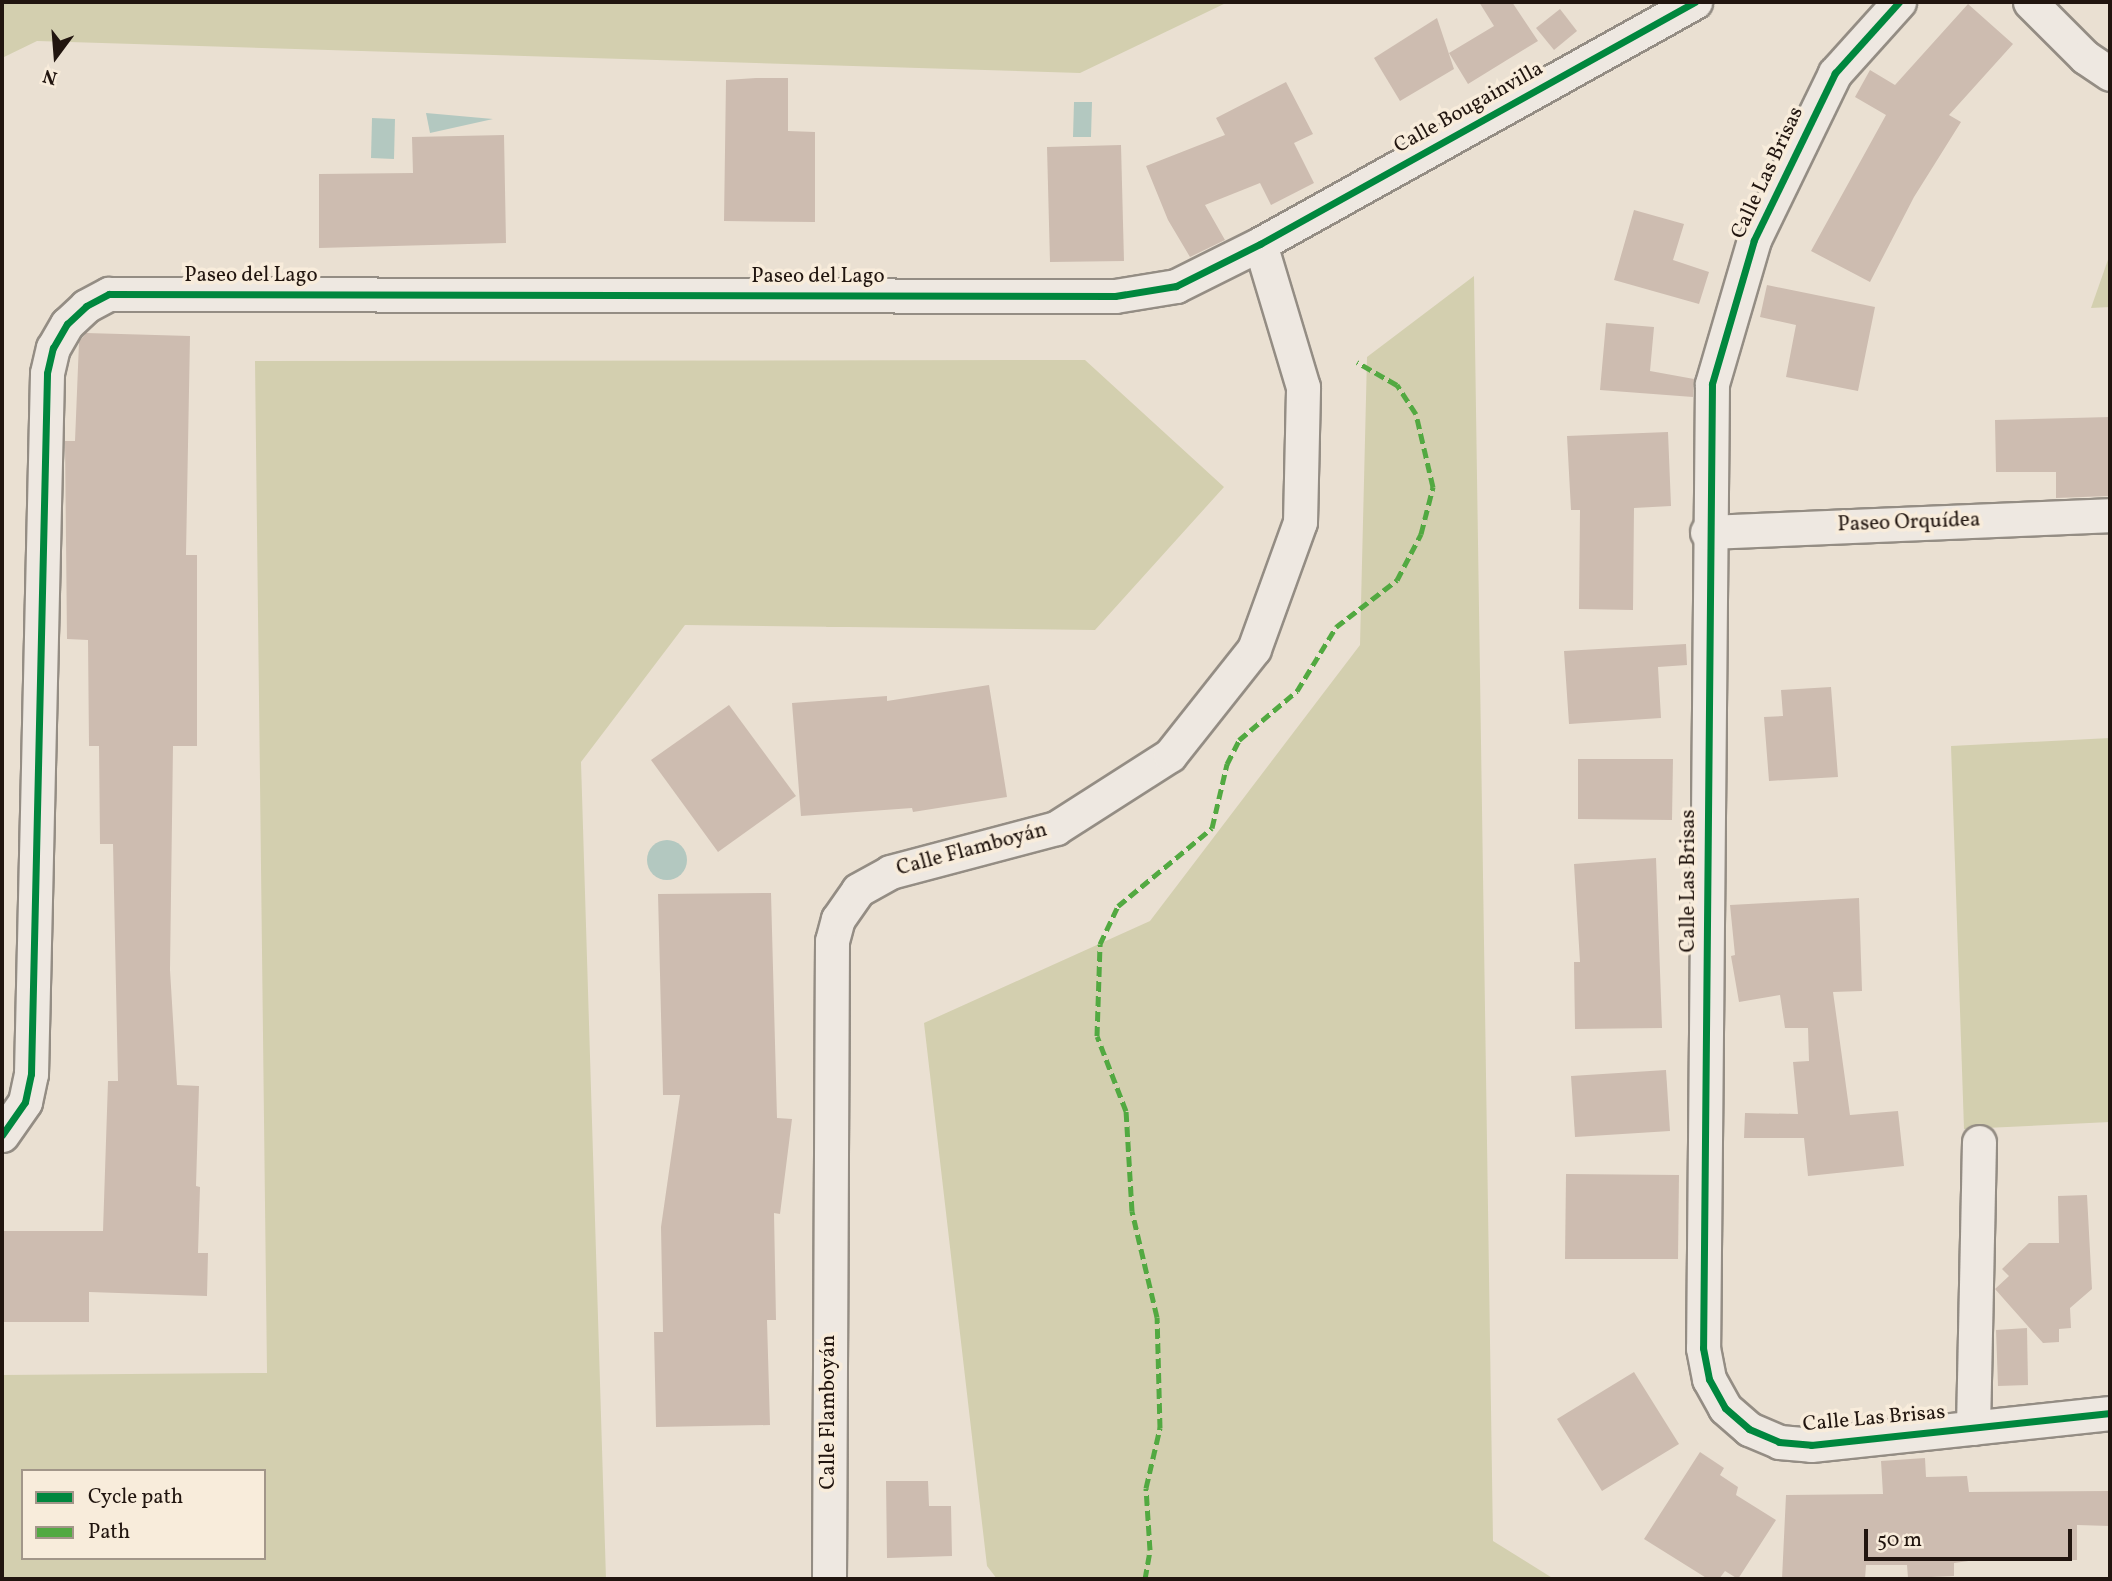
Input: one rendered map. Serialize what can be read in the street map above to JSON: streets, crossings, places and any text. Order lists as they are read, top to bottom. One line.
{"streets":{"street":["Calle Bougainvilla","Calle Las Brisas","Paseo del Lago","Paseo Orquídea","Calle Flamboyán"]},"crossings":[["Calle Bougainvilla","Paseo del Lago"],["Calle Bougainvilla","Calle Flamboyán"],["Calle Las Brisas","Paseo Orquídea"],["Paseo del Lago","Calle Flamboyán"]],"legend":["Cycle path","Path"],"scale_bar":"50 m","north":"bottom"}
